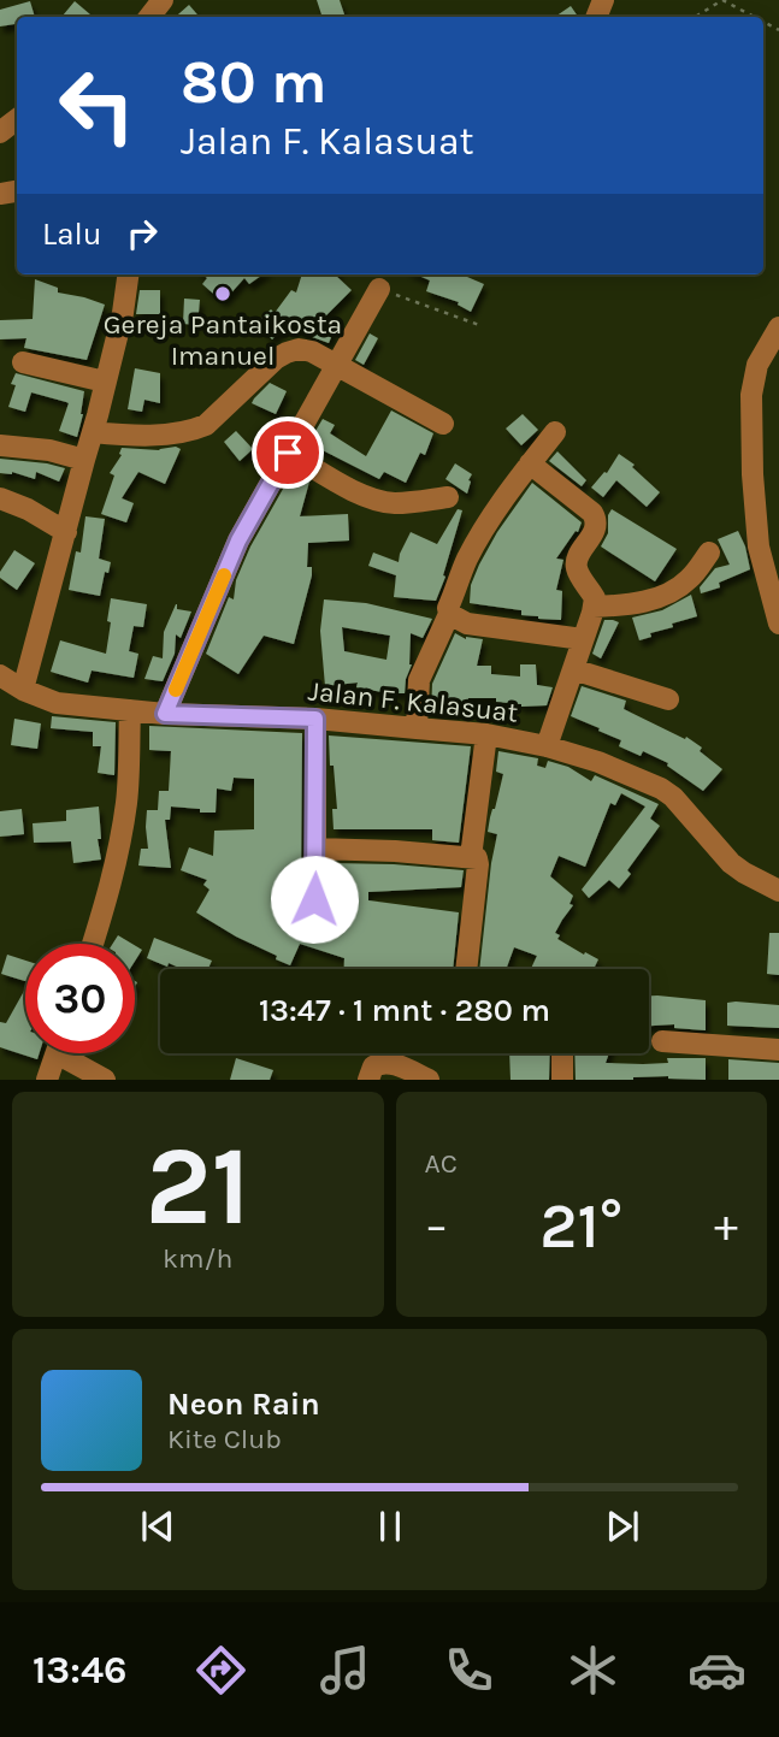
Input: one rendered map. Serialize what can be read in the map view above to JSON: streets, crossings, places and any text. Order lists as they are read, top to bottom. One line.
{"streets":{"street":["Jalan F. Kalasuat"]},"places":["Gereja Pantaikosta Imanuel"],"page":{"turn":["80 m","Jalan F. Kalasuat"],"then":"Lalu","limit":"30","trip":"13:47 · 1 mnt · 280 m","tile":[["21","km/h"],"AC"],"heat":["−","21°","+"],"song":["Neon Rain","Kite Club"],"tabs":"13:46"}}
